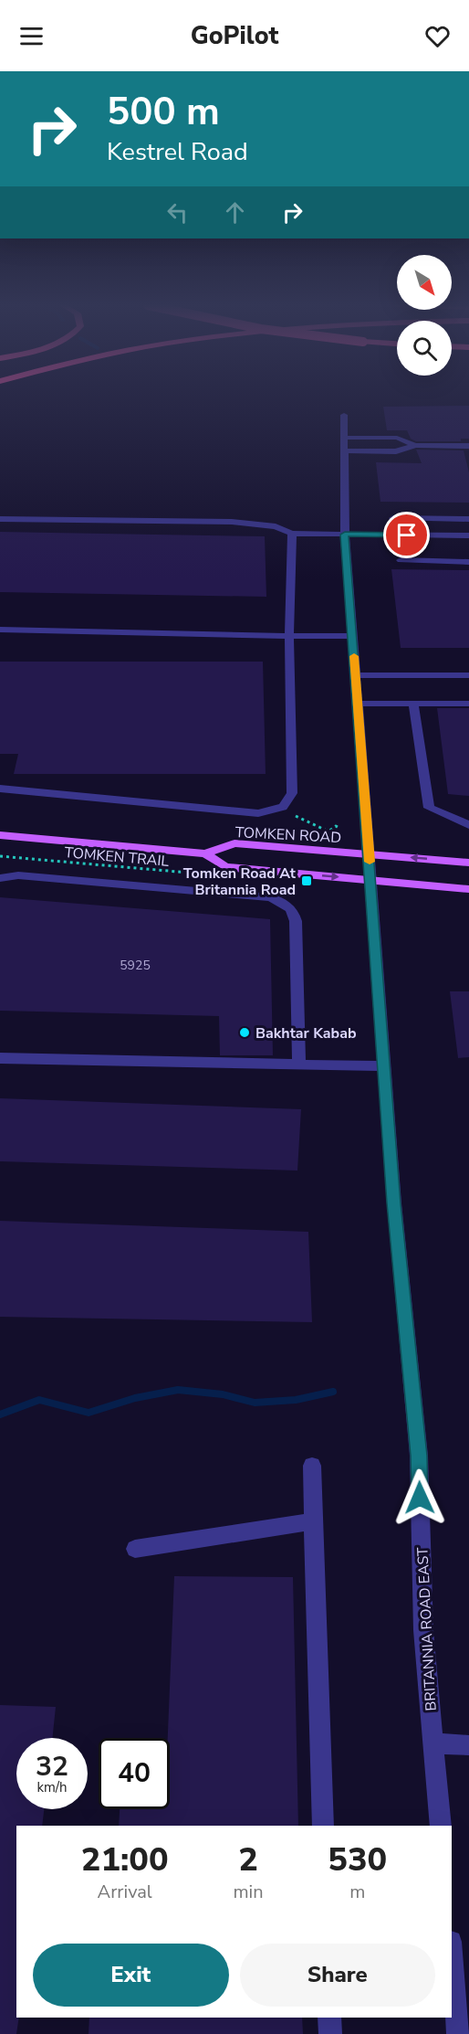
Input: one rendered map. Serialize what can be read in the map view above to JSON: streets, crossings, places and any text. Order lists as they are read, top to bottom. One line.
{"streets":{"main road":["TOMKEN ROAD"],"street":["BRITANNIA ROAD EAST"],"path":["TOMKEN TRAIL"]},"crossings":[["TOMKEN ROAD","BRITANNIA ROAD EAST"]],"places":{"transit":["Tomken Road At Britannia Road"],"other":["Bakhtar Kabab"]},"house_numbers":["5925"],"north":"bottom right","page":{"header":"GoPilot","turn":["500 m","Kestrel Road"],"speed":"32 km/h","limit":"40","eta":["21:00","Arrival","2","min","530","m"],"buttons":["Exit","Share"]}}
